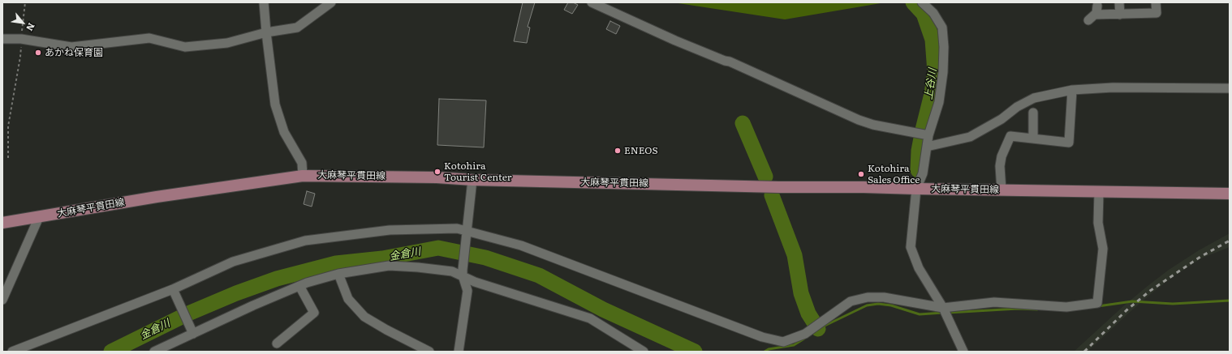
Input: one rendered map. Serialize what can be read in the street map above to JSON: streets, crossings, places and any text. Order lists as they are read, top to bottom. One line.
{"streets":{"main road":["大麻琴平貫田線"]},"water":["上谷川","金倉川"],"places":["あかね保育園","ENEOS","Kotohira Tourist Center","Kotohira Sales Office"],"north":"bottom right"}
